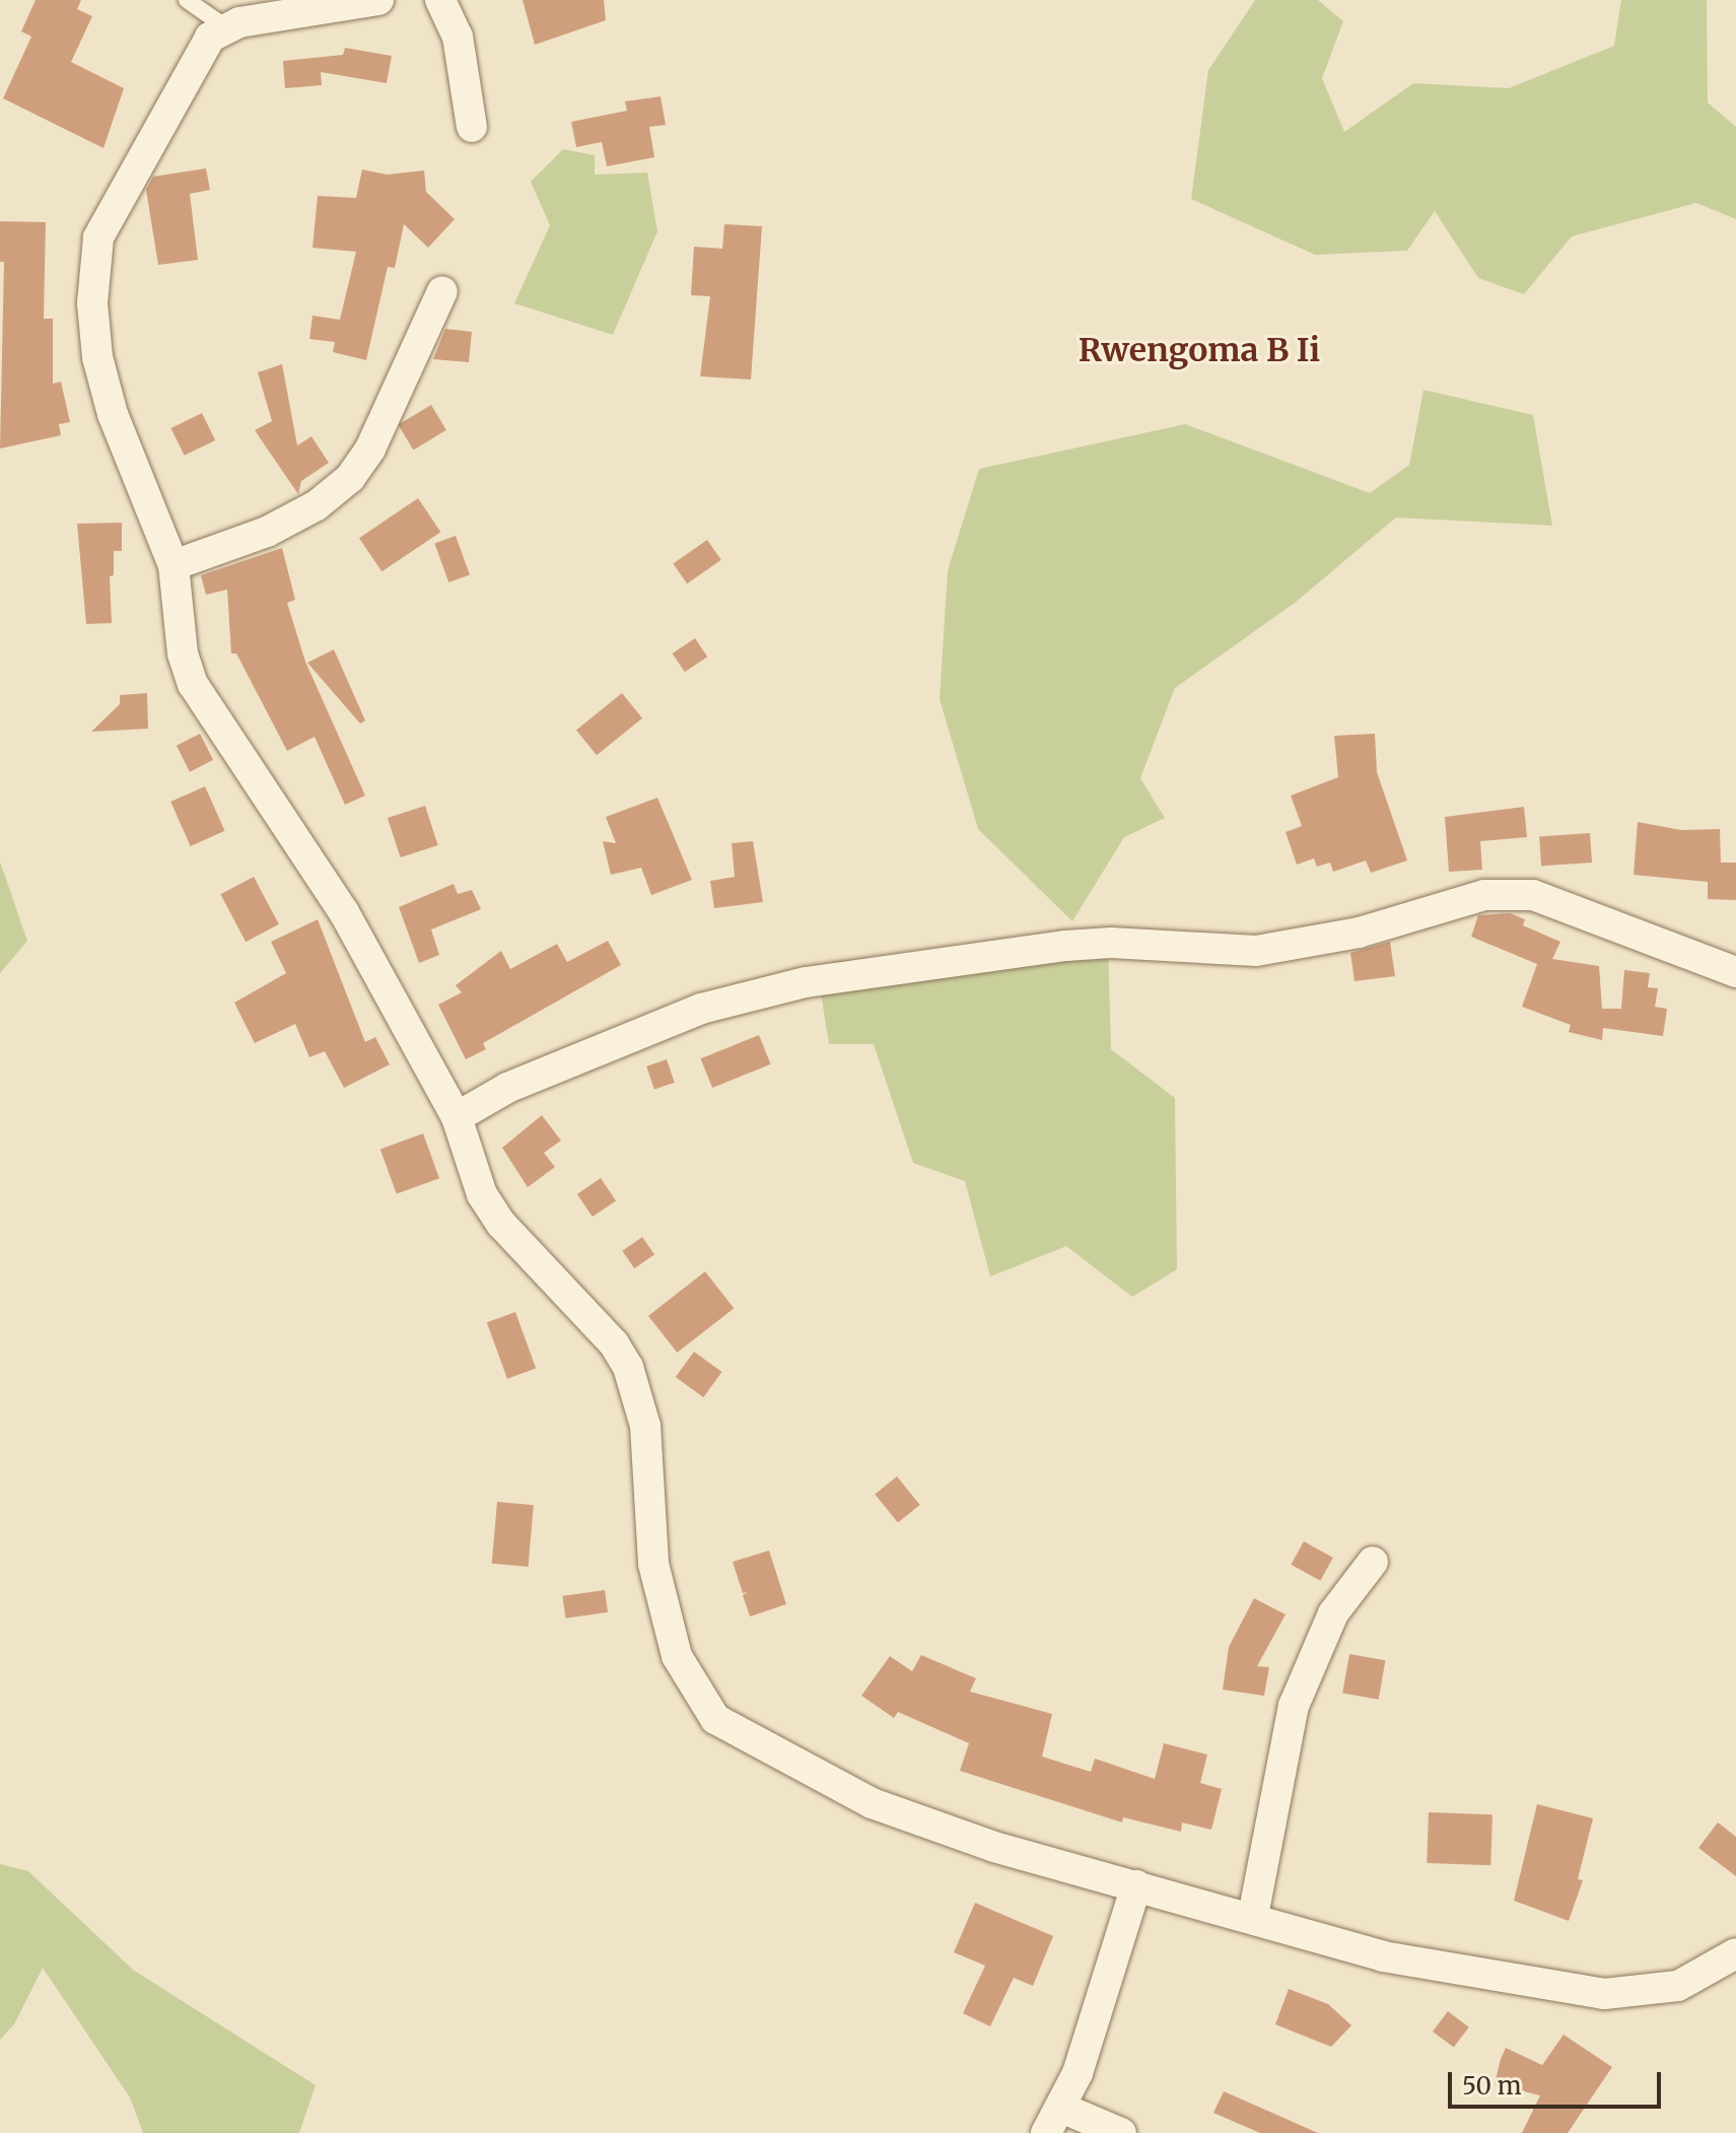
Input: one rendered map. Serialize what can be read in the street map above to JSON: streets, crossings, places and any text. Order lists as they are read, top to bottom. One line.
{"districts":["Rwengoma B Ii"],"scale_bar":"50 m"}
